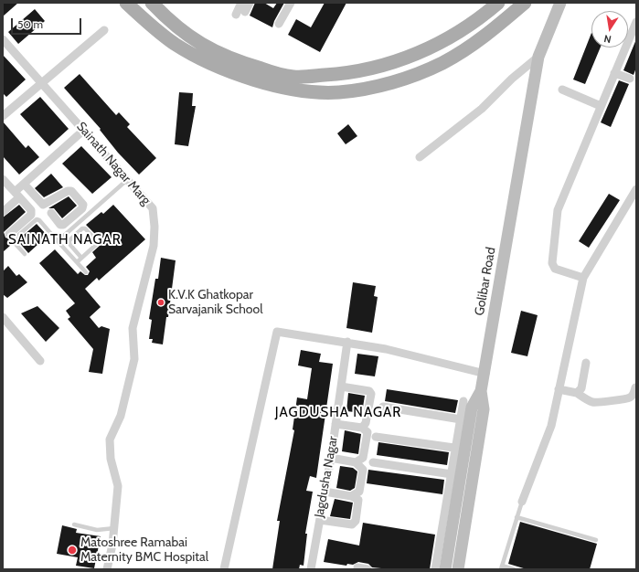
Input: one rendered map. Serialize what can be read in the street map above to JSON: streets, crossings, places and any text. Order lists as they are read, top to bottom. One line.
{"streets":{"street":["Sainath Nagar Marg","Golibar Road","Jagdusha Nagar"]},"districts":["SAINATH NAGAR","JAGDUSHA NAGAR"],"places":["K.V.K Ghatkopar Sarvajanik School","Matoshree Ramabai Maternity BMC Hospital"],"scale_bar":"50 m","north":"bottom"}
